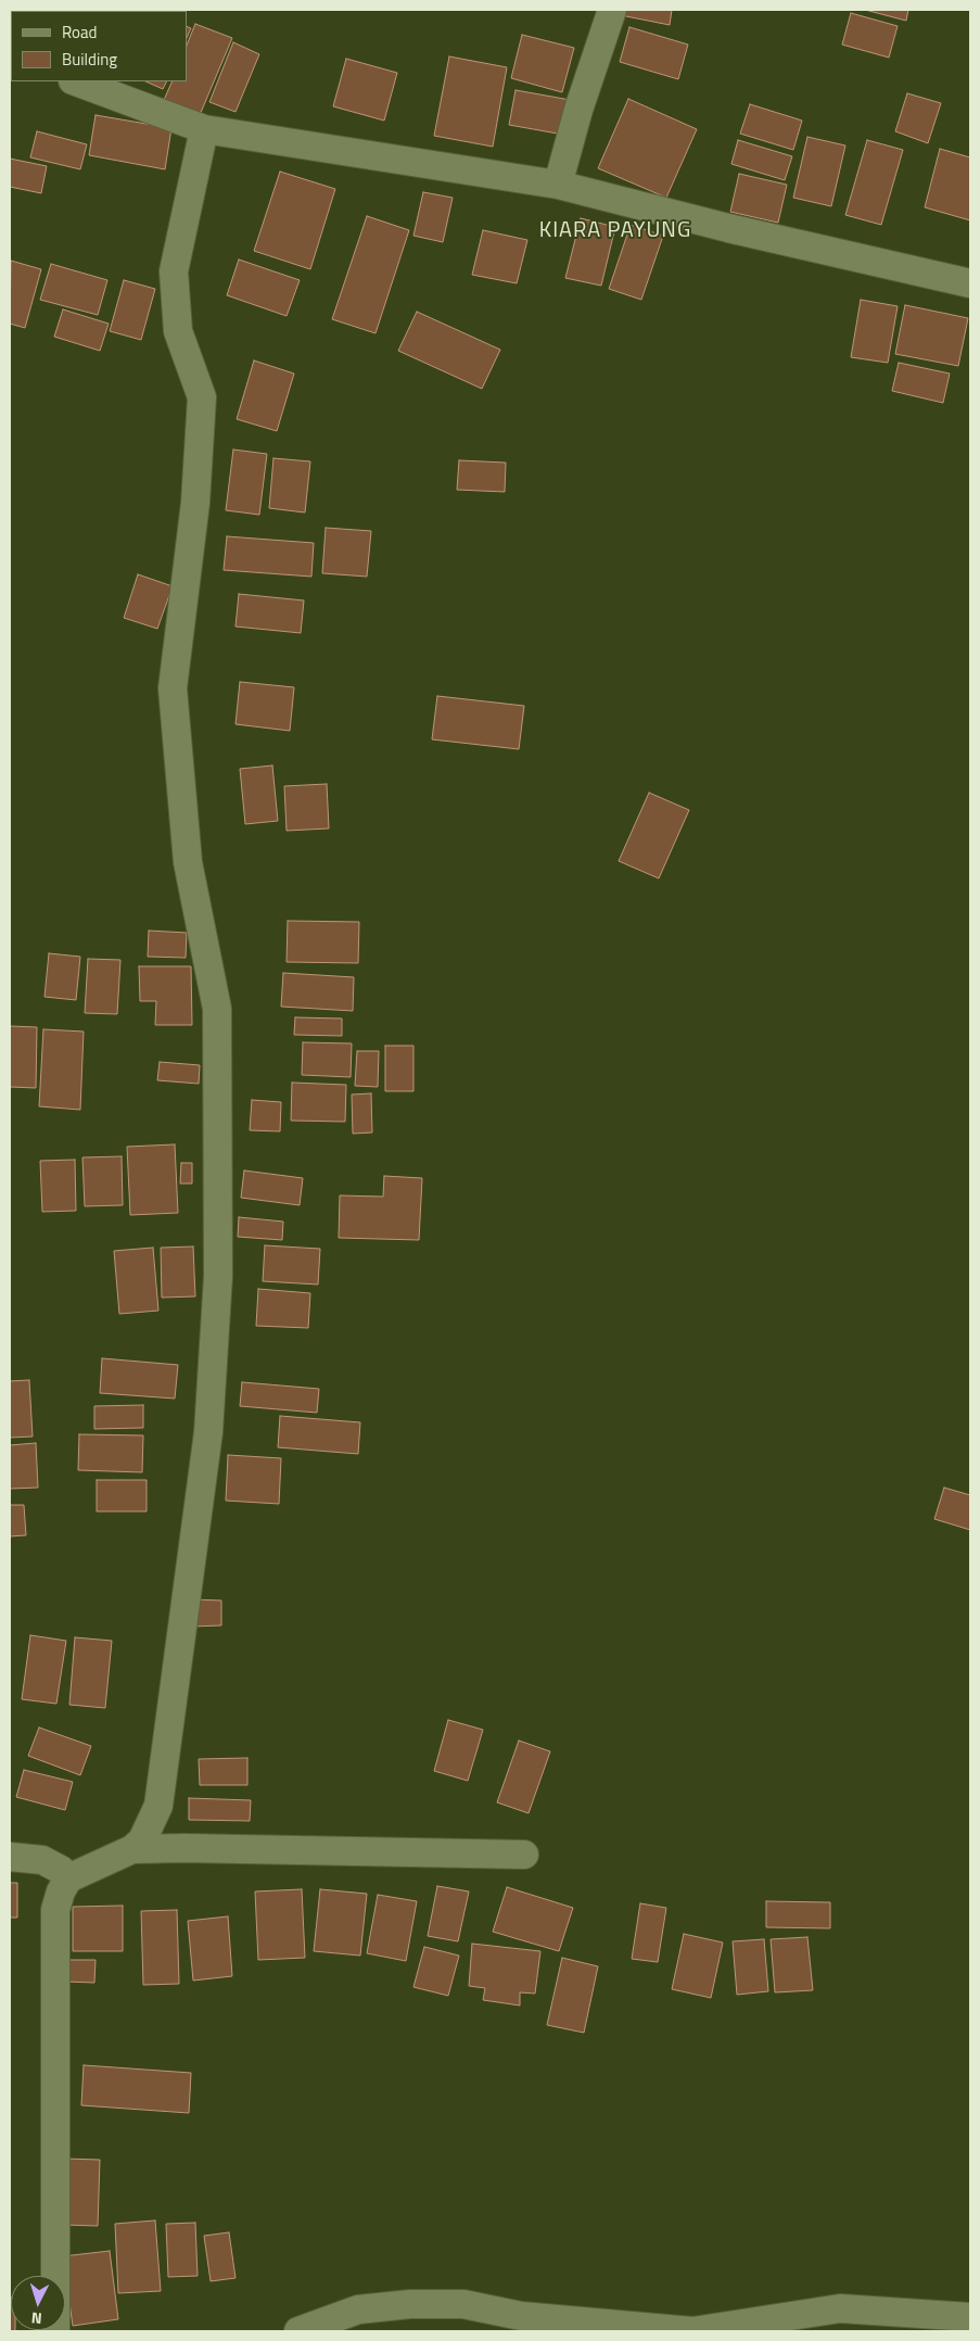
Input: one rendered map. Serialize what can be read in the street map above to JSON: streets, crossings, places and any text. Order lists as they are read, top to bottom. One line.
{"districts":["KIARA PAYUNG"],"legend":["Road","Building"],"north":"bottom"}
